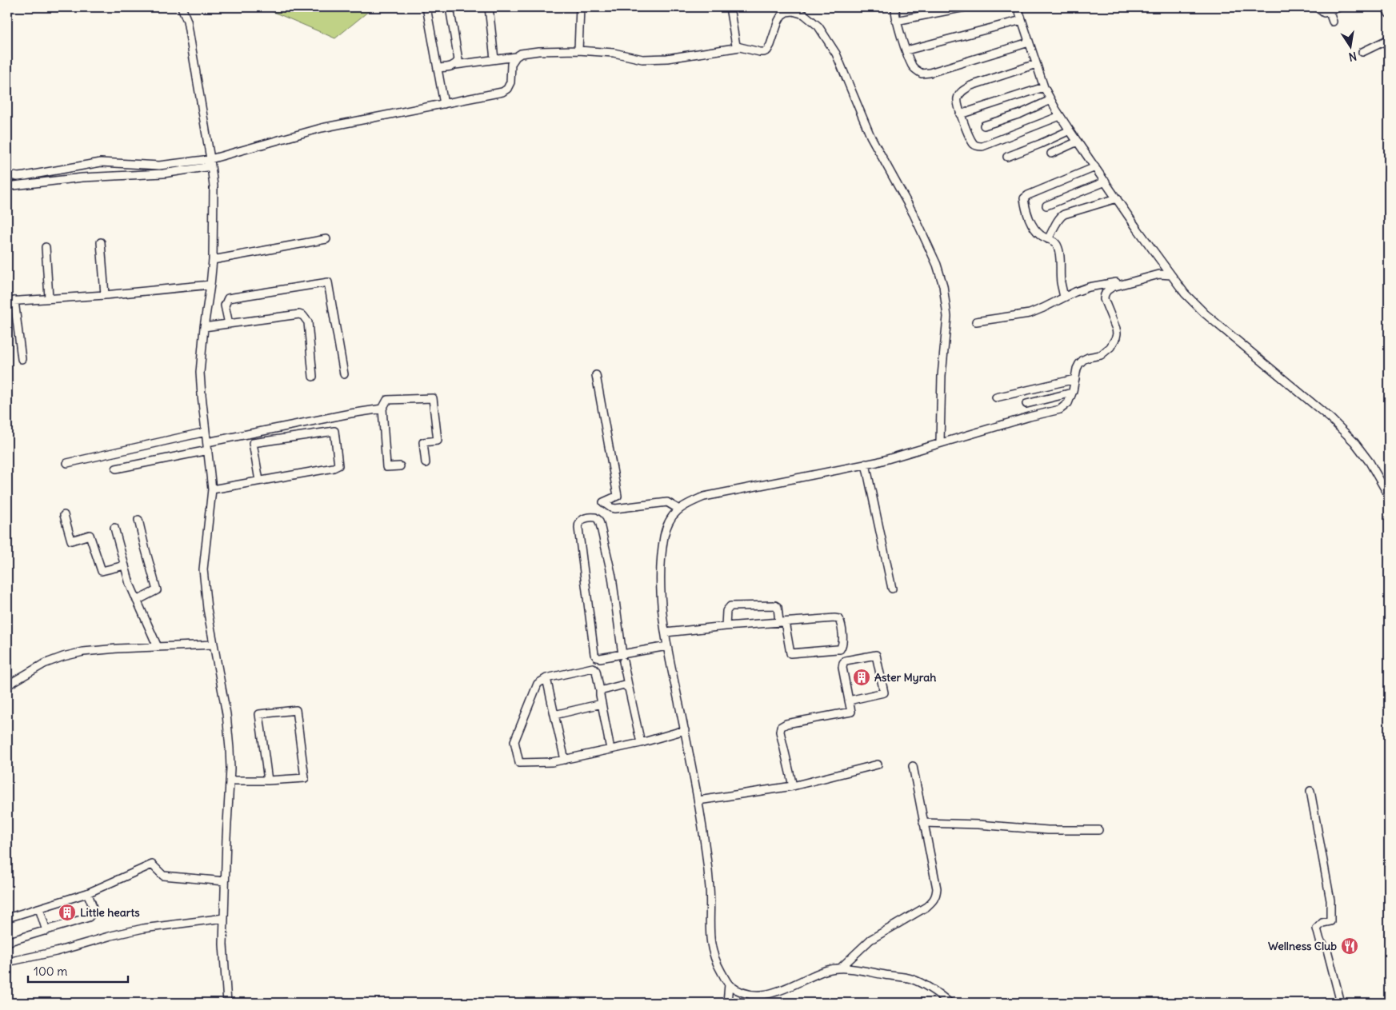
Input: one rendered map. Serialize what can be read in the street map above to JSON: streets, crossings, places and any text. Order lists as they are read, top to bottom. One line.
{"places":{"building":["Aster Myrah","Little hearts"],"restaurant":["Wellness Club"]},"scale_bar":"100 m","north":"bottom"}
